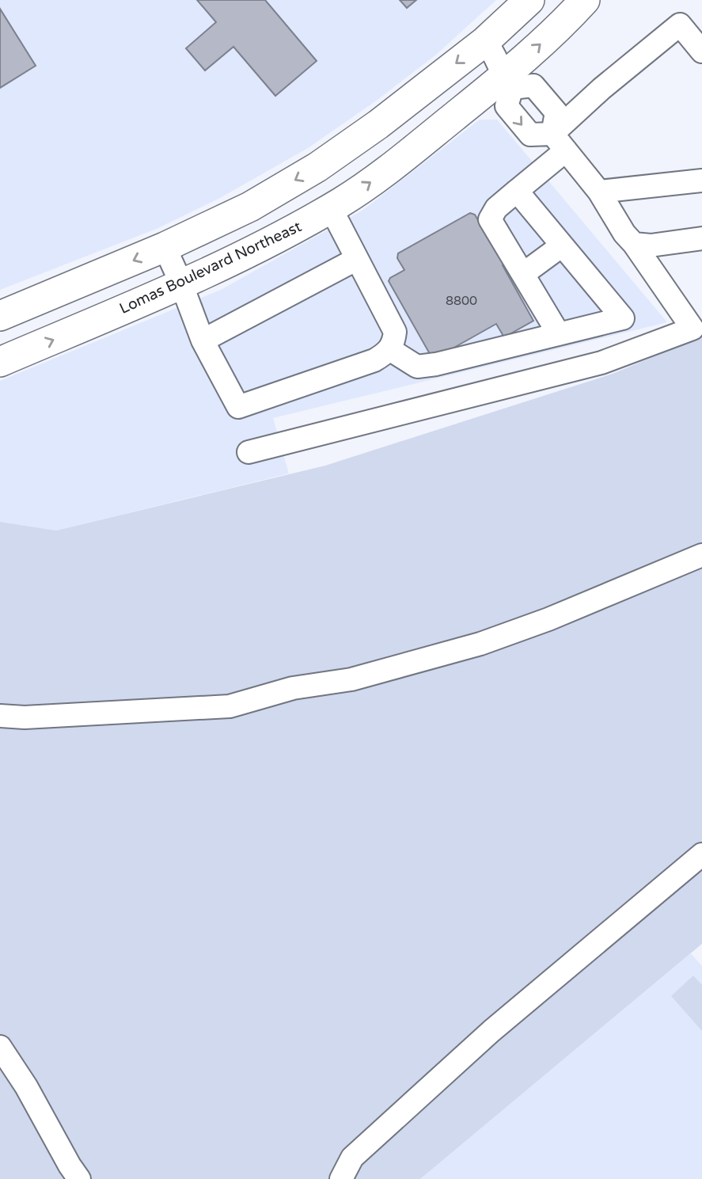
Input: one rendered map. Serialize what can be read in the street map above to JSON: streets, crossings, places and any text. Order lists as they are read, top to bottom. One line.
{"streets":{"main road":["Lomas Boulevard Northeast"]},"house_numbers":["8800"]}
